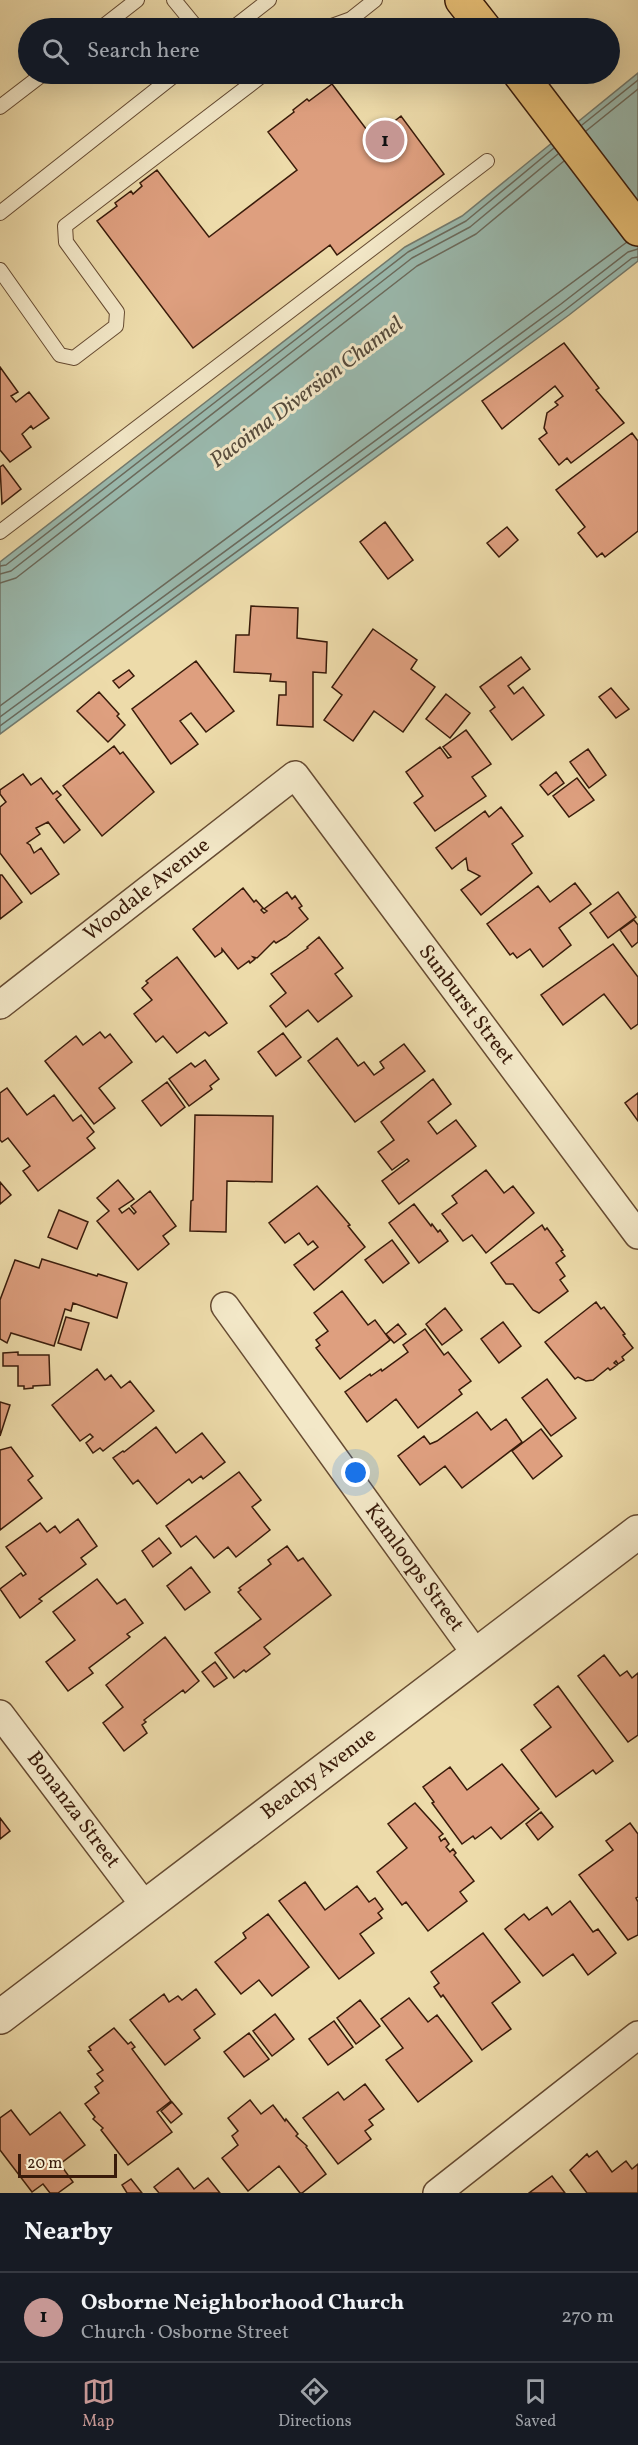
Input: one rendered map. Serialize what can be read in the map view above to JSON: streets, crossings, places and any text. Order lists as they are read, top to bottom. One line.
{"streets":{"street":["Woodale Avenue","Sunburst Street","Kamloops Street","Beachy Avenue","Bonanza Street"]},"crossings":[["Woodale Avenue","Sunburst Street"],["Kamloops Street","Beachy Avenue"],["Beachy Avenue","Bonanza Street"]],"water":["Pacoima Diversion Channel"],"scale_bar":"20 m","page":{"search":"Search here","pins":"1","scale":"20 m","heading":"Nearby","list":[{"mark":"1","name":"Osborne Neighborhood Church","note":"Church · Osborne Street","value":"270 m"}],"nav":["Map","Directions","Saved"]}}
